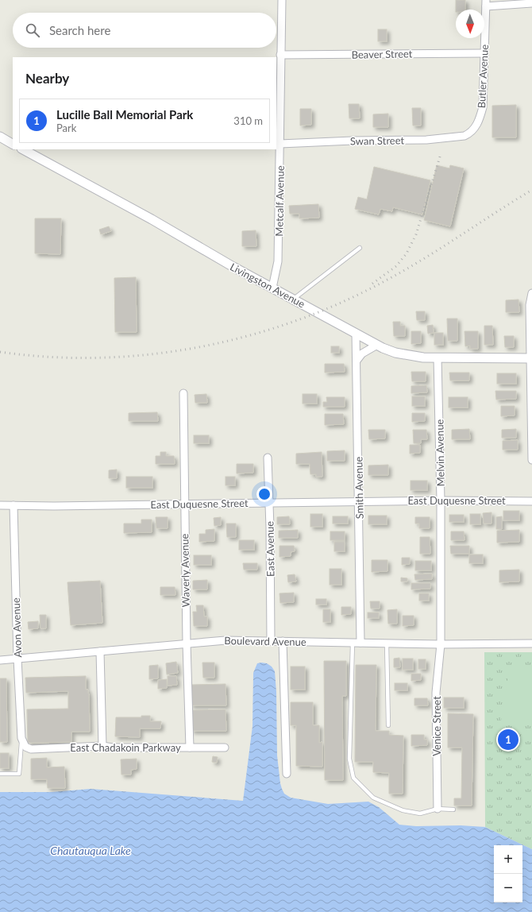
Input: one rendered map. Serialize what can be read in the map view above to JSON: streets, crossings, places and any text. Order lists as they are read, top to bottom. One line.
{"streets":{"street":["Beaver Street","Butler Avenue","Swan Street","Metcalf Avenue","Livingston Avenue","Melvin Avenue","Smith Avenue","East Duquesne Street","East Avenue","Waverly Avenue","Avon Avenue","Boulevard Avenue","Venice Street","East Chadakoin Parkway"]},"crossings":[["Beaver Street","Butler Avenue"],["Beaver Street","Metcalf Avenue"],["Butler Avenue","Swan Street"],["Swan Street","Metcalf Avenue"],["Metcalf Avenue","Livingston Avenue"],["Livingston Avenue","Melvin Avenue"],["Livingston Avenue","Smith Avenue"],["Melvin Avenue","East Duquesne Street"],["Melvin Avenue","Boulevard Avenue"],["Melvin Avenue","Venice Street"],["Smith Avenue","East Duquesne Street"],["Smith Avenue","Boulevard Avenue"],["East Duquesne Street","East Avenue"],["East Duquesne Street","Waverly Avenue"],["East Duquesne Street","Avon Avenue"],["East Avenue","Boulevard Avenue"],["Waverly Avenue","Boulevard Avenue"],["Waverly Avenue","East Chadakoin Parkway"],["Avon Avenue","Boulevard Avenue"],["Avon Avenue","East Chadakoin Parkway"],["Boulevard Avenue","Venice Street"]],"water":["Chautauqua Lake"],"north":"bottom","page":{"search":"Search here","heading":"Nearby","list":[{"mark":"1","name":"Lucille Ball Memorial Park","note":"Park","value":"310 m"}],"pins":"1","map_buttons":["+","−"]}}
